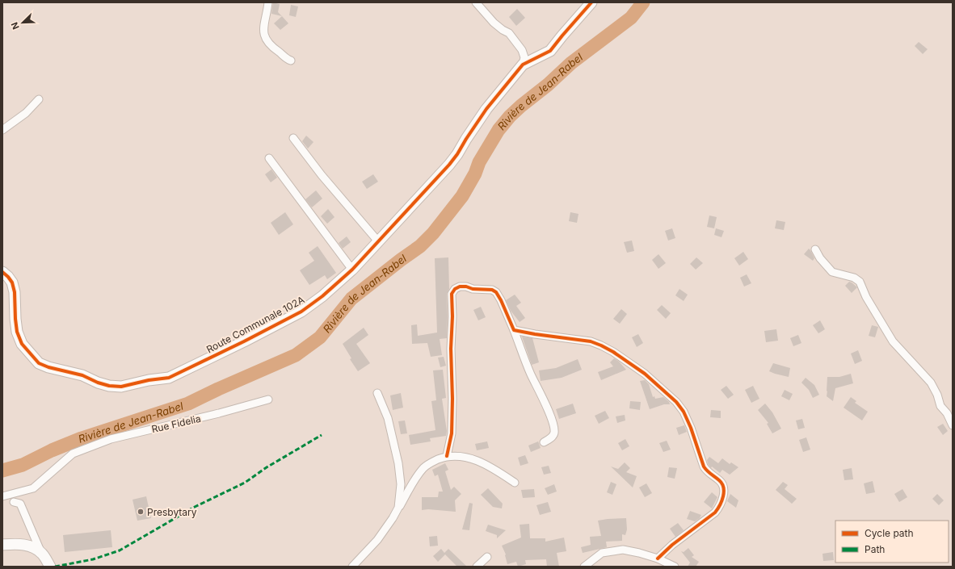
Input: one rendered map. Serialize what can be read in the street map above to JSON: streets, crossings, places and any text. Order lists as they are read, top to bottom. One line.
{"streets":{"street":["Route Communale 102A","Rue Fidelia"]},"water":["Rivière de Jean-Rabel"],"places":["Presbytary"],"legend":["Cycle path","Path"],"north":"bottom left"}
